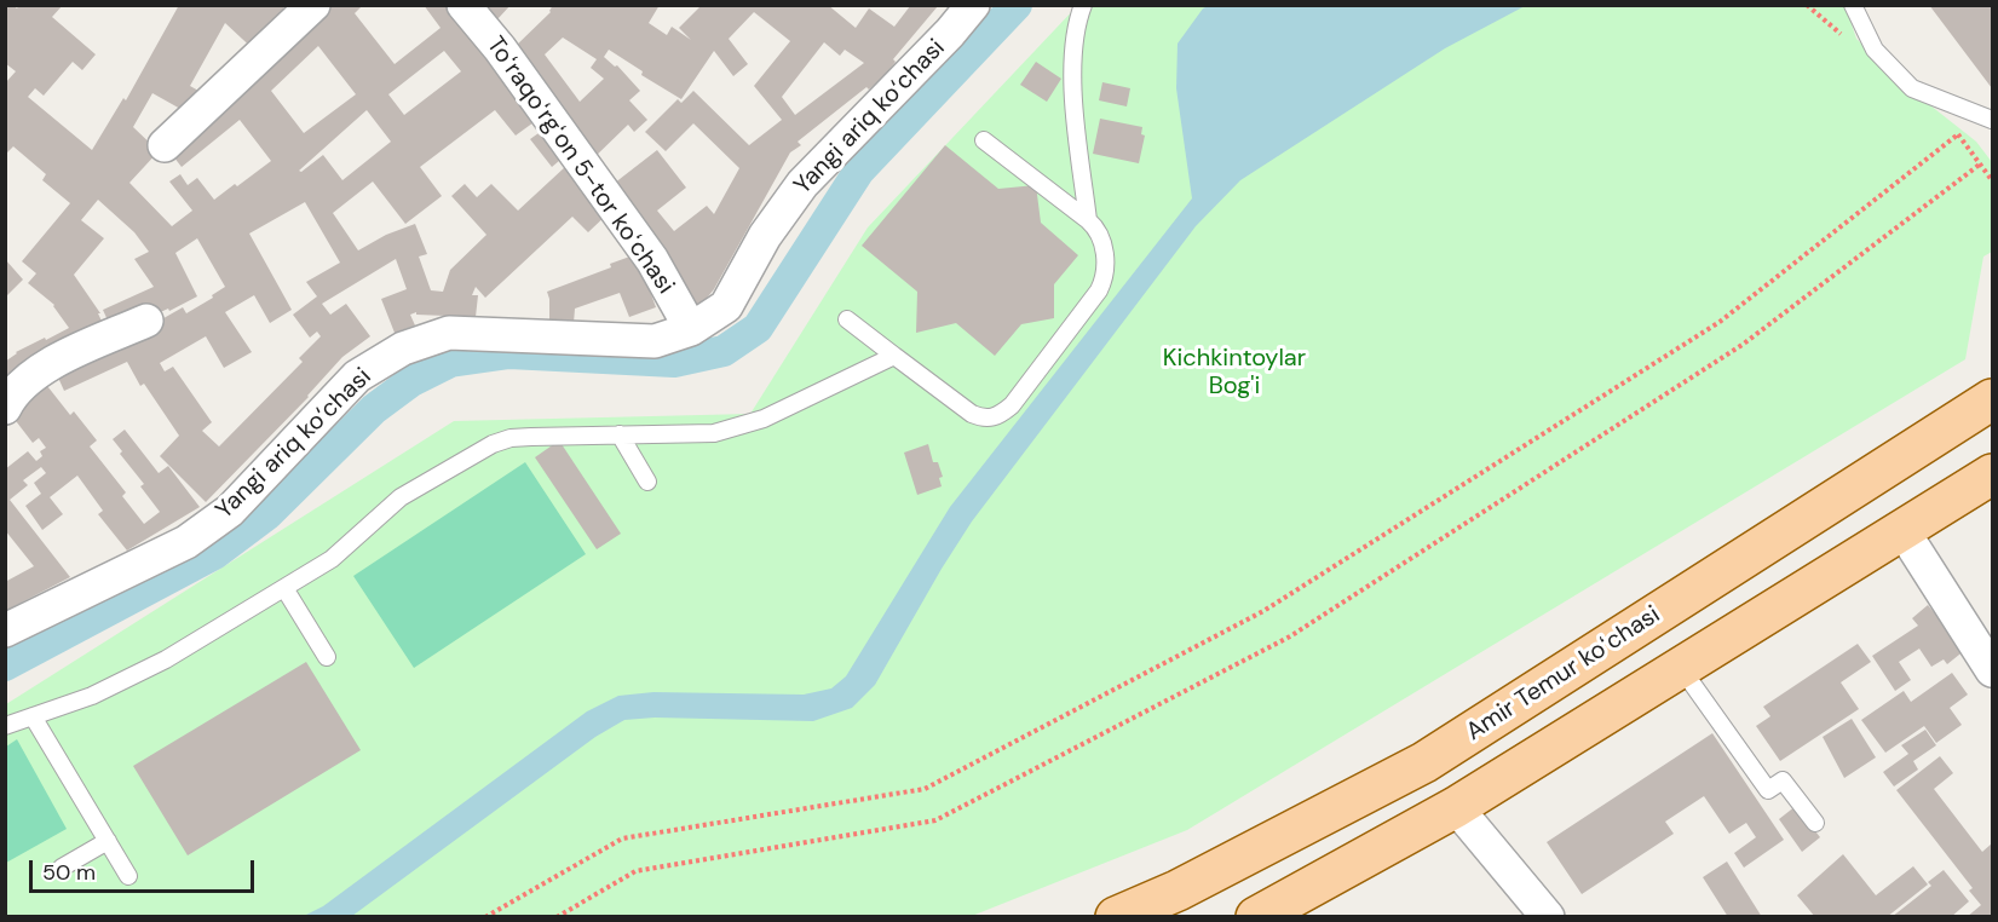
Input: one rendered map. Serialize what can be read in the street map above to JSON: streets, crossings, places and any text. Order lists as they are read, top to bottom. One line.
{"streets":{"main road":["Amir Temur koʻchasi"],"street":["Yangi ariq ko‘chasi","Toʻraqoʻrgʻon 5-tor koʻchasi"]},"crossings":[["Yangi ariq ko‘chasi","Toʻraqoʻrgʻon 5-tor koʻchasi"]],"parks":["Kichkintoylar Bog'i"],"scale_bar":"50 m"}
